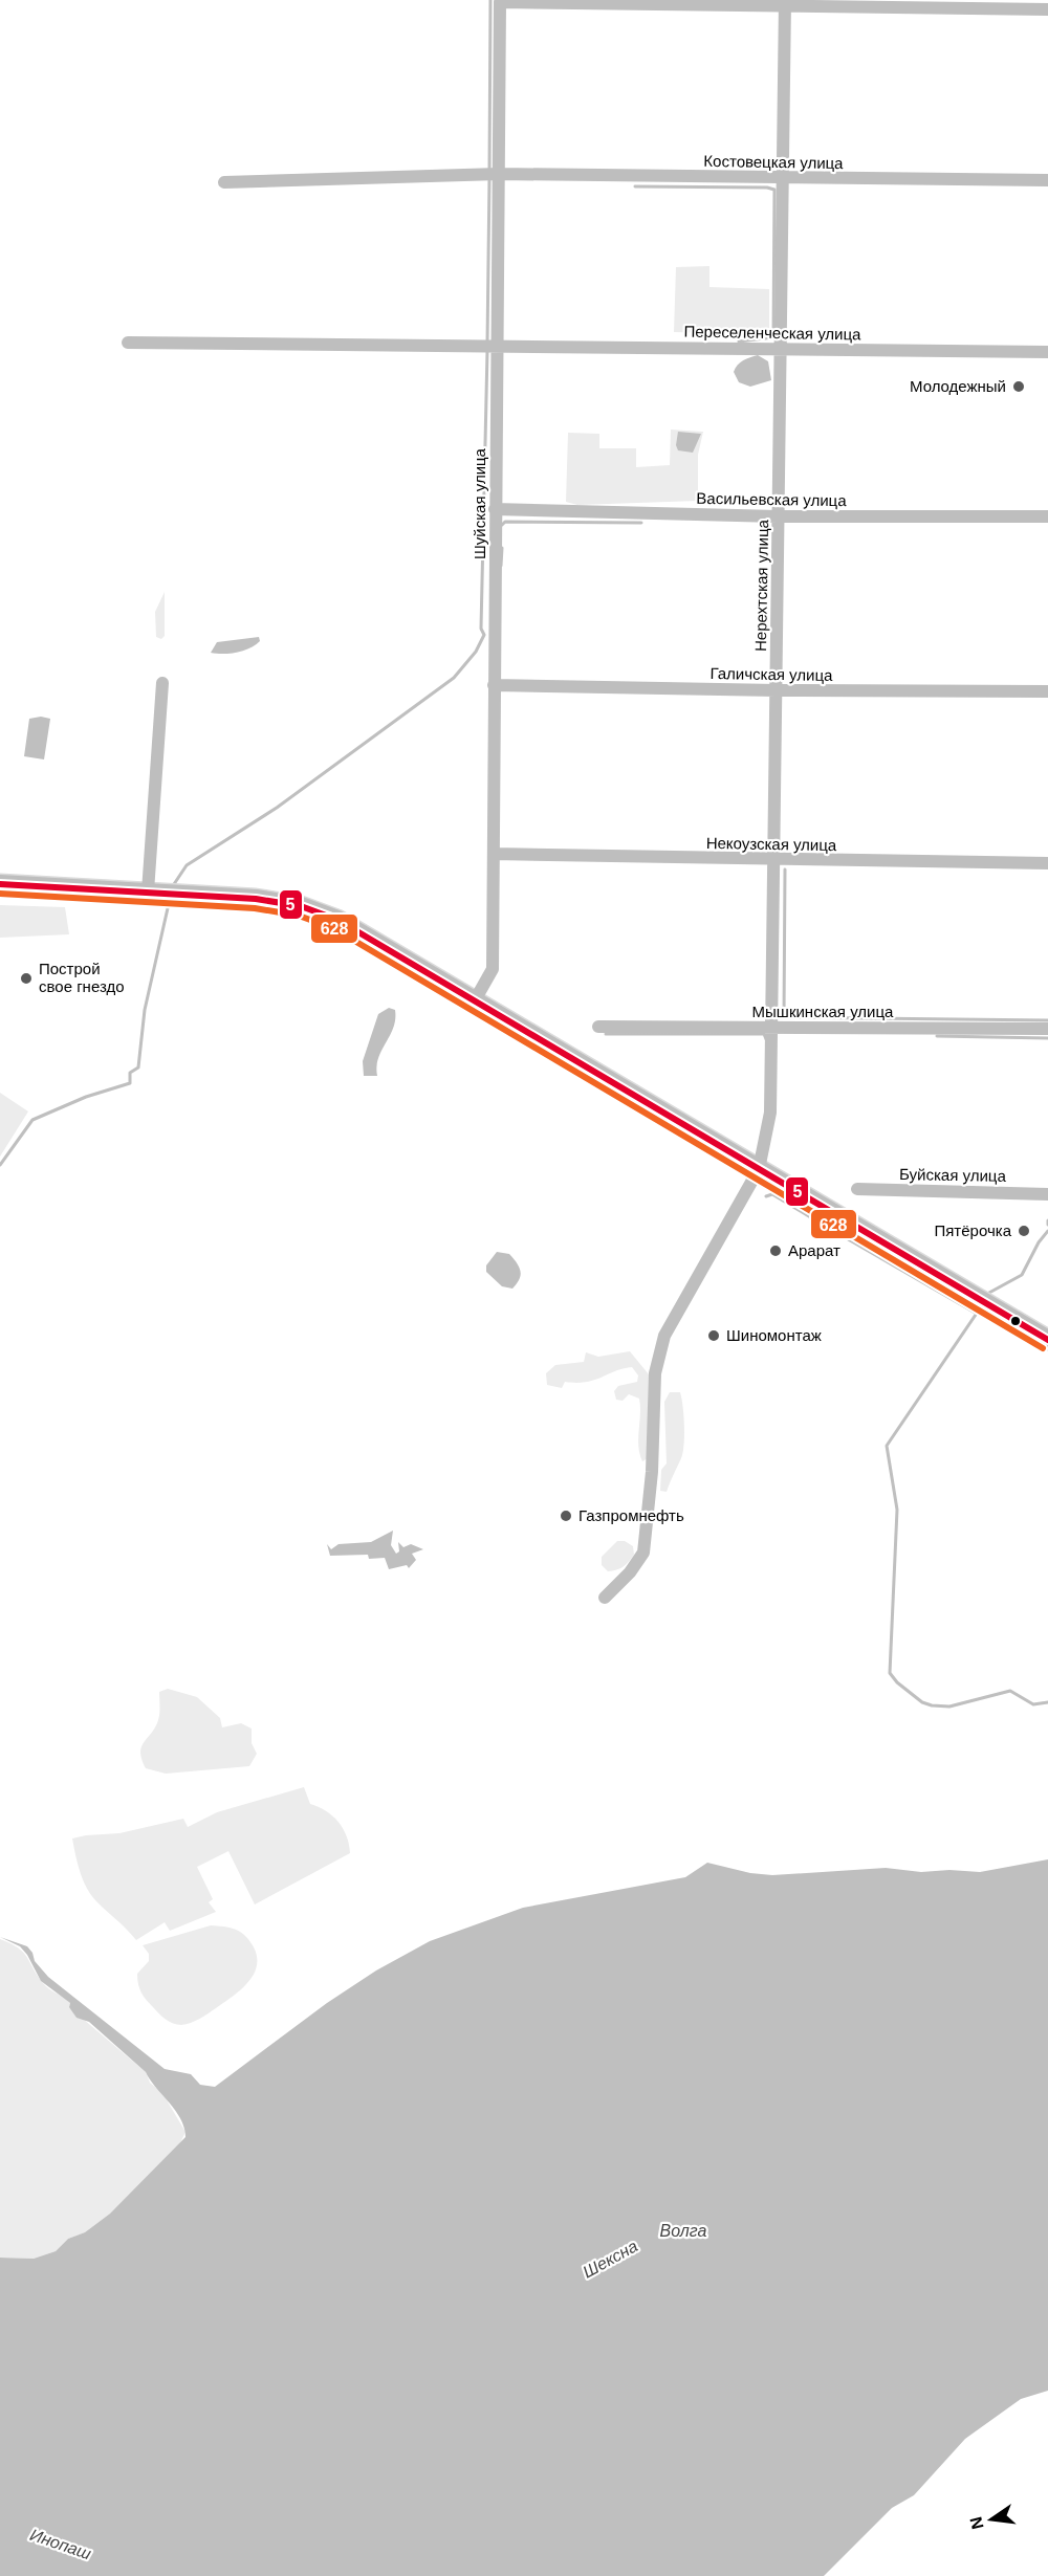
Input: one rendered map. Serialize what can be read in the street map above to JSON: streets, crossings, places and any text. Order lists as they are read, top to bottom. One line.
{"streets":{"street":["Костовецкая улица","Переселенческая улица","Васильевская улица","Шуйская улица","Нерехтская улица","Галичская улица","Некоузская улица","Мышкинская улица","Буйская улица"]},"crossings":[["Костовецкая улица","Шуйская улица"],["Костовецкая улица","Нерехтская улица"],["Переселенческая улица","Шуйская улица"],["Переселенческая улица","Нерехтская улица"],["Васильевская улица","Шуйская улица"],["Васильевская улица","Нерехтская улица"],["Шуйская улица","Нерехтская улица"],["Шуйская улица","Галичская улица"],["Шуйская улица","Некоузская улица"],["Нерехтская улица","Галичская улица"],["Нерехтская улица","Некоузская улица"],["Нерехтская улица","Мышкинская улица"]],"water":["Волга","Шексна","Инопаш"],"places":["Молодежный","Построй свое гнездо","Пятёрочка","Арарат","Шиномонтаж","Газпромнефть"],"lines":["transit line 5","transit line 628"],"north":"left"}
